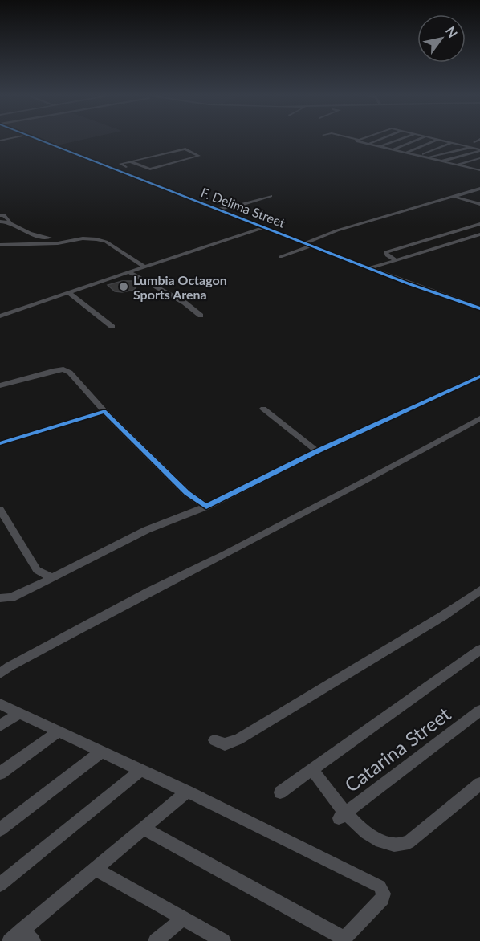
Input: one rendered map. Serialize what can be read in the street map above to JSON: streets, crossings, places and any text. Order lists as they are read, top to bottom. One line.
{"streets":{"street":["F. Delima Street","Catarina Street"]},"places":["Lumbia Octagon Sports Arena"],"north":"top right"}
